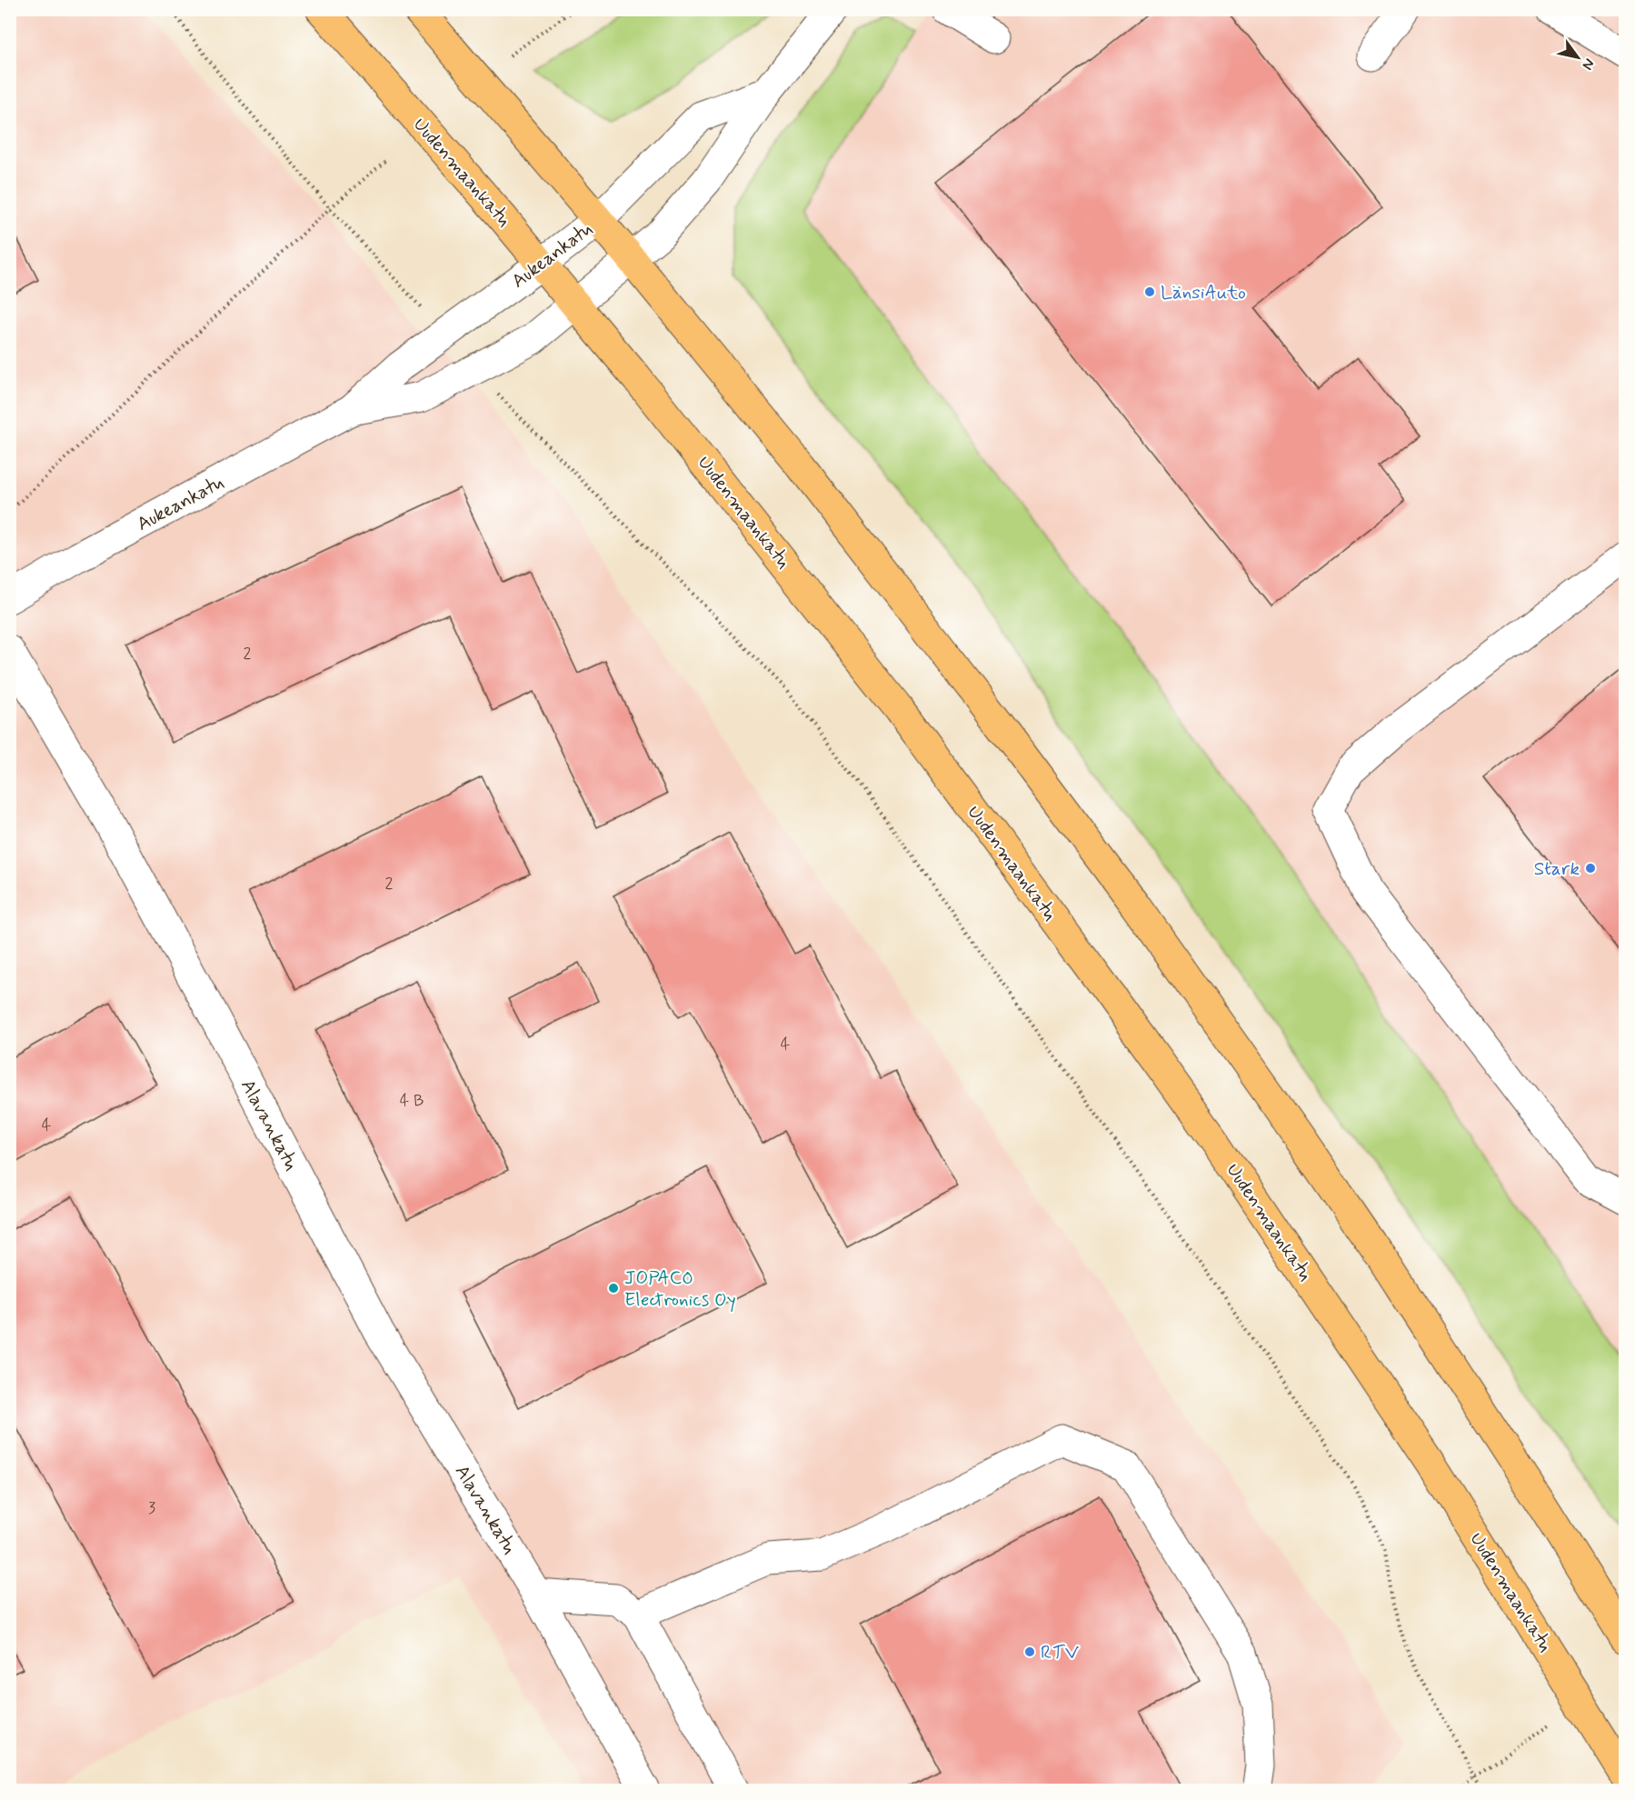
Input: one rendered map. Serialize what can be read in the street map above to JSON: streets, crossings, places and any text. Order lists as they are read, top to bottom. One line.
{"streets":{"main road":["Uudenmaankatu"],"street":["Aukeankatu","Alavankatu"]},"crossings":[["Uudenmaankatu","Aukeankatu"]],"places":["LänsiAuto","Stark","JOPACO Electronics Oy","RTV"],"house_numbers":["2","2","4","4 B","4","3"],"north":"bottom right"}
